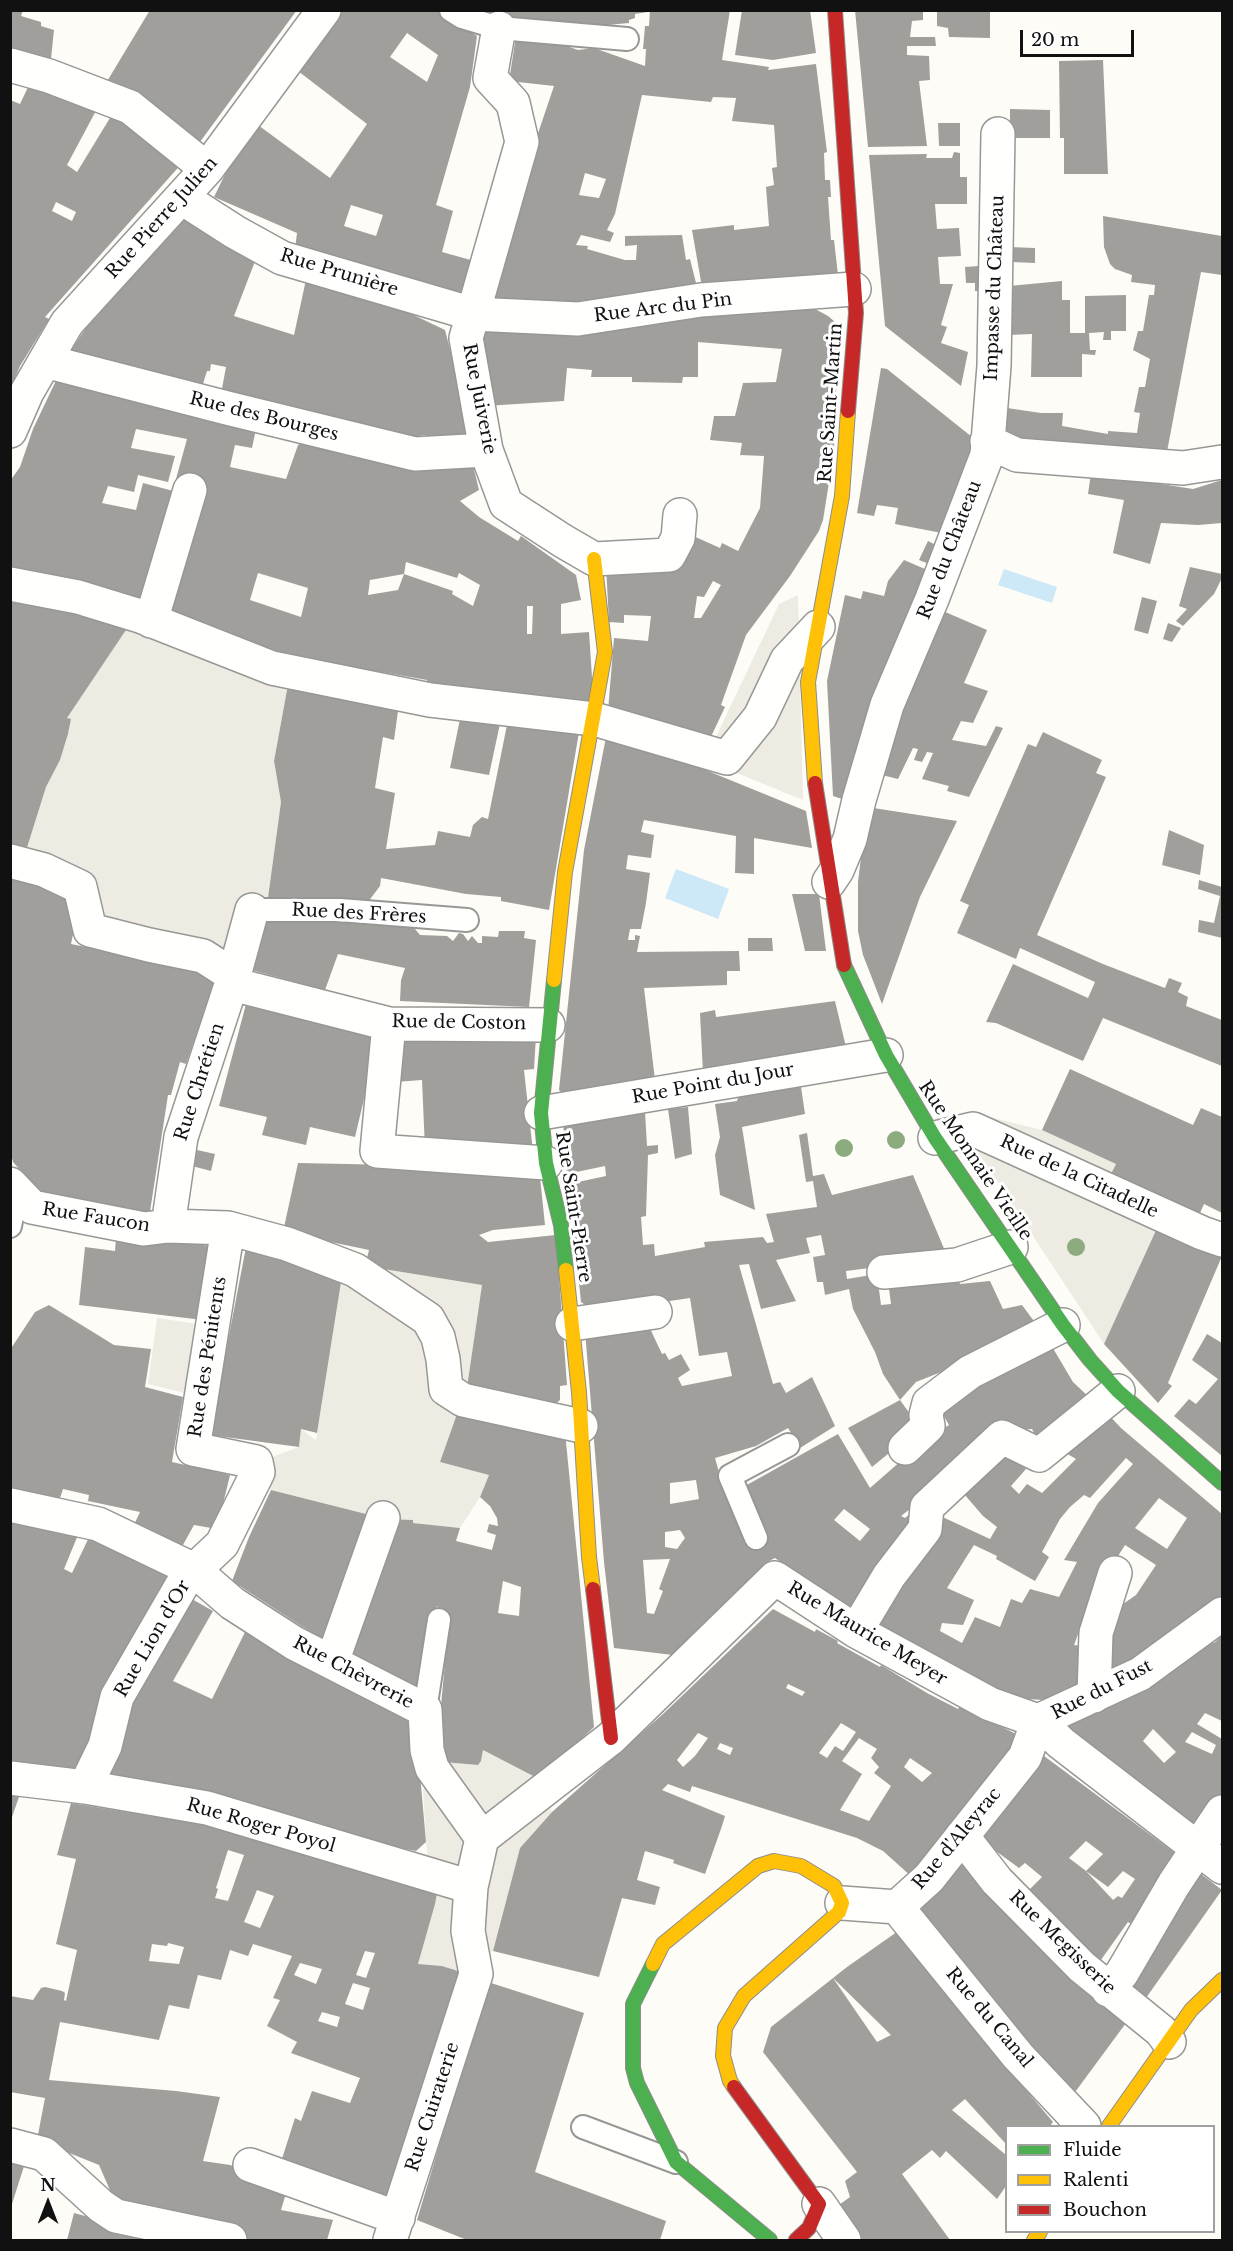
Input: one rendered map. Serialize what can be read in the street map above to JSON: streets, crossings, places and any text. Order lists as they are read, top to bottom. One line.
{"streets":{"street":["Rue Pierre Julien","Rue Prunière","Impasse du Château","Rue Arc du Pin","Rue Juiverie","Rue Saint-Martin","Rue des Bourges","Rue du Château","Rue de Coston","Rue Chrétien","Rue Point du Jour","Rue Monnaie Vieille","Rue de la Citadelle","Rue Saint-Pierre","Rue Faucon","Rue des Pénitents","Rue Maurice Meyer","Rue Lion d'Or","Rue Chèvrerie","Rue du Fust","Rue Roger Poyol","Rue d'Aleyrac","Rue Megisserie","Rue du Canal","Rue Cuiraterie"],"lane":["Rue des Frères"]},"crossings":[["Rue Pierre Julien","Rue Prunière"],["Rue Pierre Julien","Rue des Bourges"],["Rue Prunière","Rue Arc du Pin"],["Rue Prunière","Rue Juiverie"],["Impasse du Château","Rue du Château"],["Rue Arc du Pin","Rue Juiverie"],["Rue Arc du Pin","Rue Saint-Martin"],["Rue Juiverie","Rue des Bourges"],["Rue Saint-Martin","Rue Monnaie Vieille"],["Rue du Château","Rue Monnaie Vieille"],["Rue des Frères","Rue Chrétien"],["Rue de Coston","Rue Chrétien"],["Rue de Coston","Rue Saint-Pierre"],["Rue Chrétien","Rue Faucon"],["Rue Point du Jour","Rue Monnaie Vieille"],["Rue Point du Jour","Rue Saint-Pierre"],["Rue Monnaie Vieille","Rue de la Citadelle"],["Rue Saint-Pierre","Rue Faucon"],["Rue Saint-Pierre","Rue Maurice Meyer"],["Rue Faucon","Rue des Pénitents"],["Rue des Pénitents","Rue Lion d'Or"],["Rue Maurice Meyer","Rue Chèvrerie"],["Rue Maurice Meyer","Rue du Fust"],["Rue Maurice Meyer","Rue d'Aleyrac"],["Rue Lion d'Or","Rue Chèvrerie"],["Rue Lion d'Or","Rue Roger Poyol"],["Rue du Fust","Rue d'Aleyrac"],["Rue Roger Poyol","Rue Cuiraterie"],["Rue d'Aleyrac","Rue Megisserie"],["Rue d'Aleyrac","Rue du Canal"]],"legend":["Fluide","Ralenti","Bouchon"],"scale_bar":"20 m","north":"top"}
